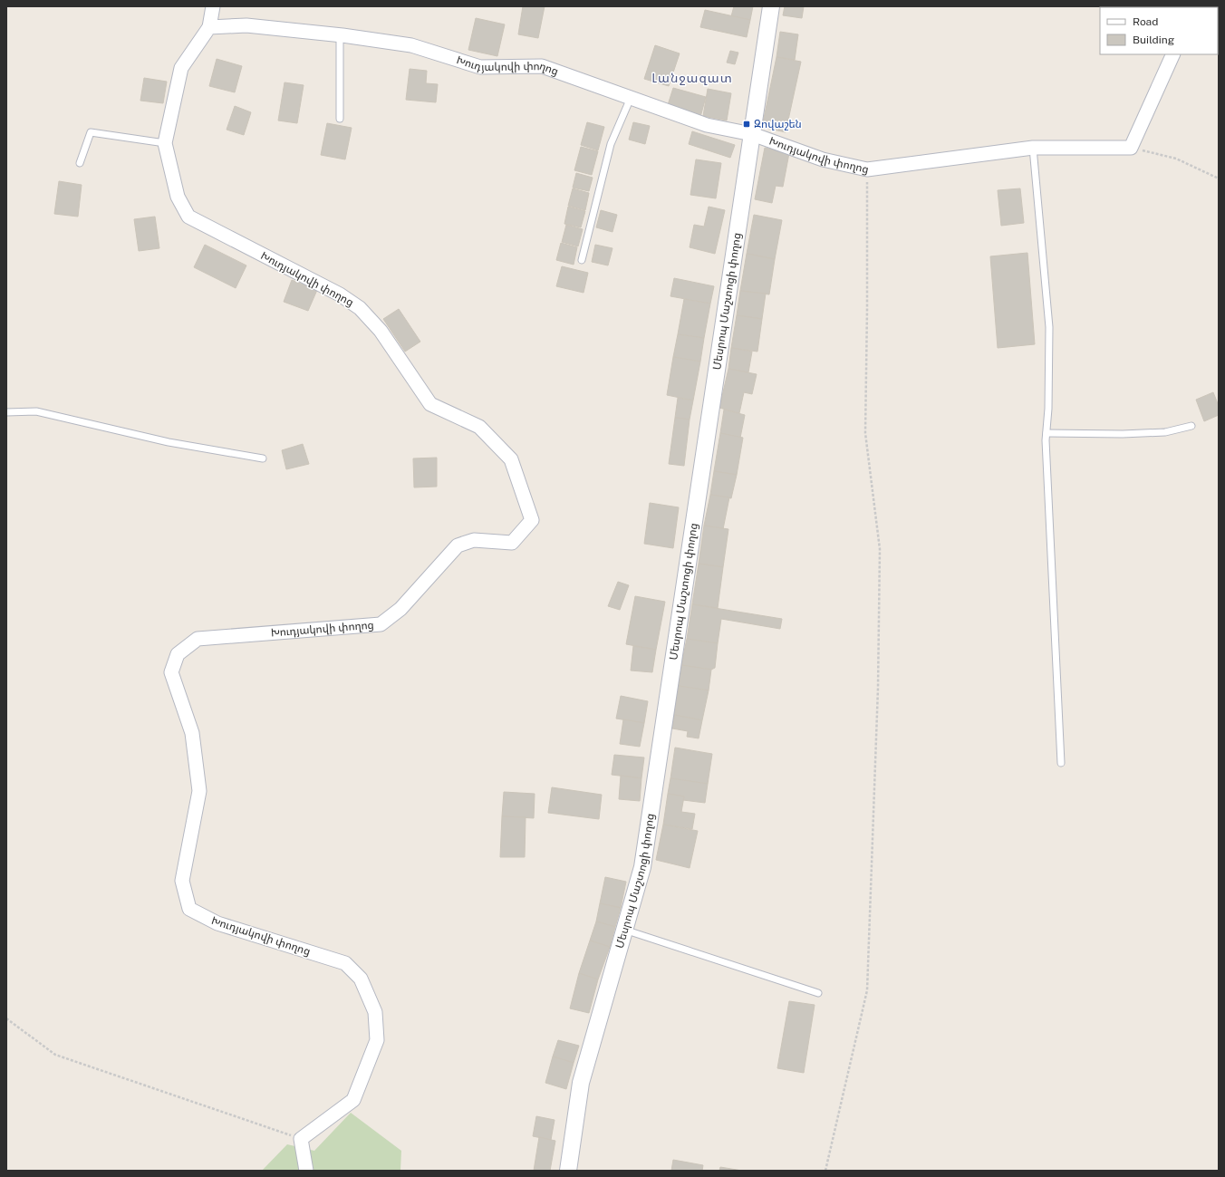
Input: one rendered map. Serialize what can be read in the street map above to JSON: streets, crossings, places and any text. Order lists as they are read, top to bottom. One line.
{"streets":{"street":["Խուդյակովի փողոց","Մեսրոպ Մաշտոցի փողոց"]},"crossings":[["Խուդյակովի փողոց","Մեսրոպ Մաշտոցի փողոց"]],"districts":["Լանջազատ"],"places":{"transit":["Զովաշեն"]},"legend":["Road","Building"]}
